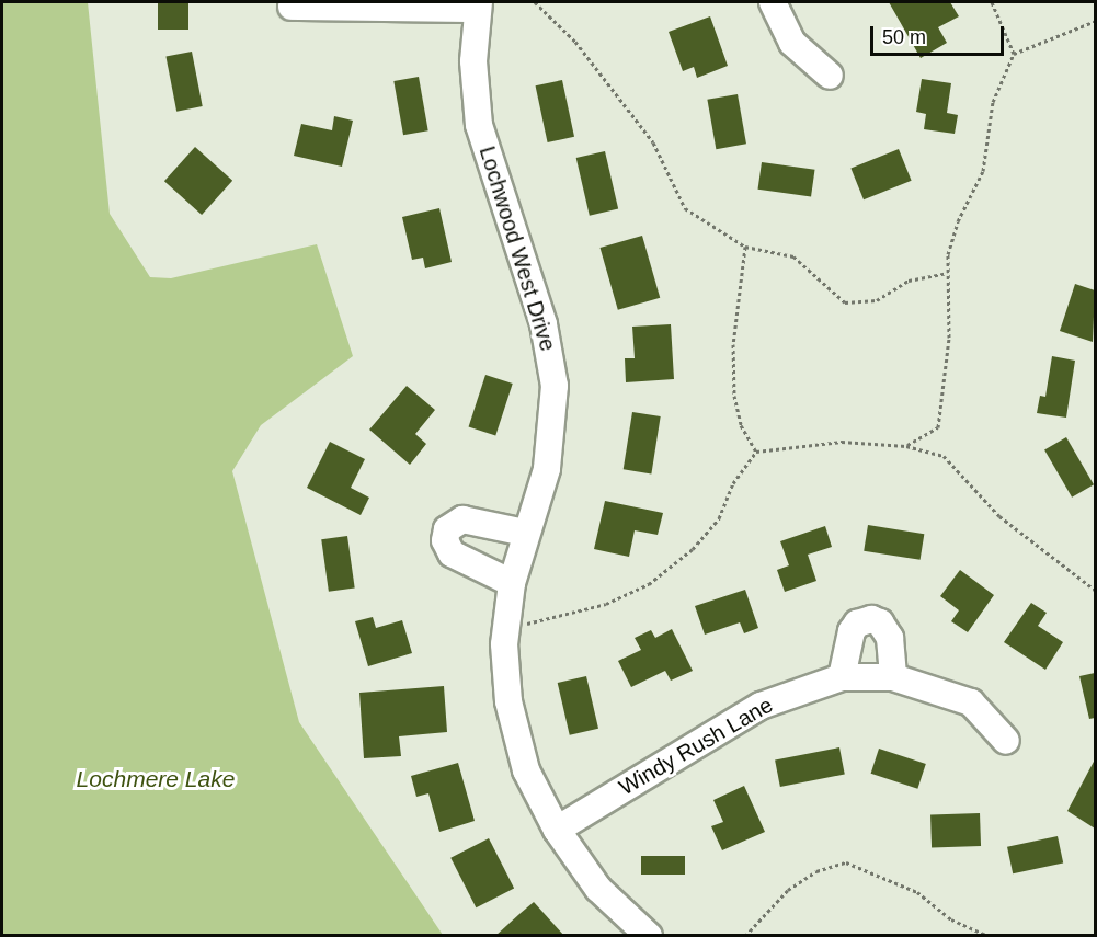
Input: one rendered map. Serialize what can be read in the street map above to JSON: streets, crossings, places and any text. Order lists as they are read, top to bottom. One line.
{"streets":{"street":["Lochwood West Drive","Windy Rush Lane"]},"crossings":[["Lochwood West Drive","Windy Rush Lane"]],"water":["Lochmere Lake"],"scale_bar":"50 m"}
